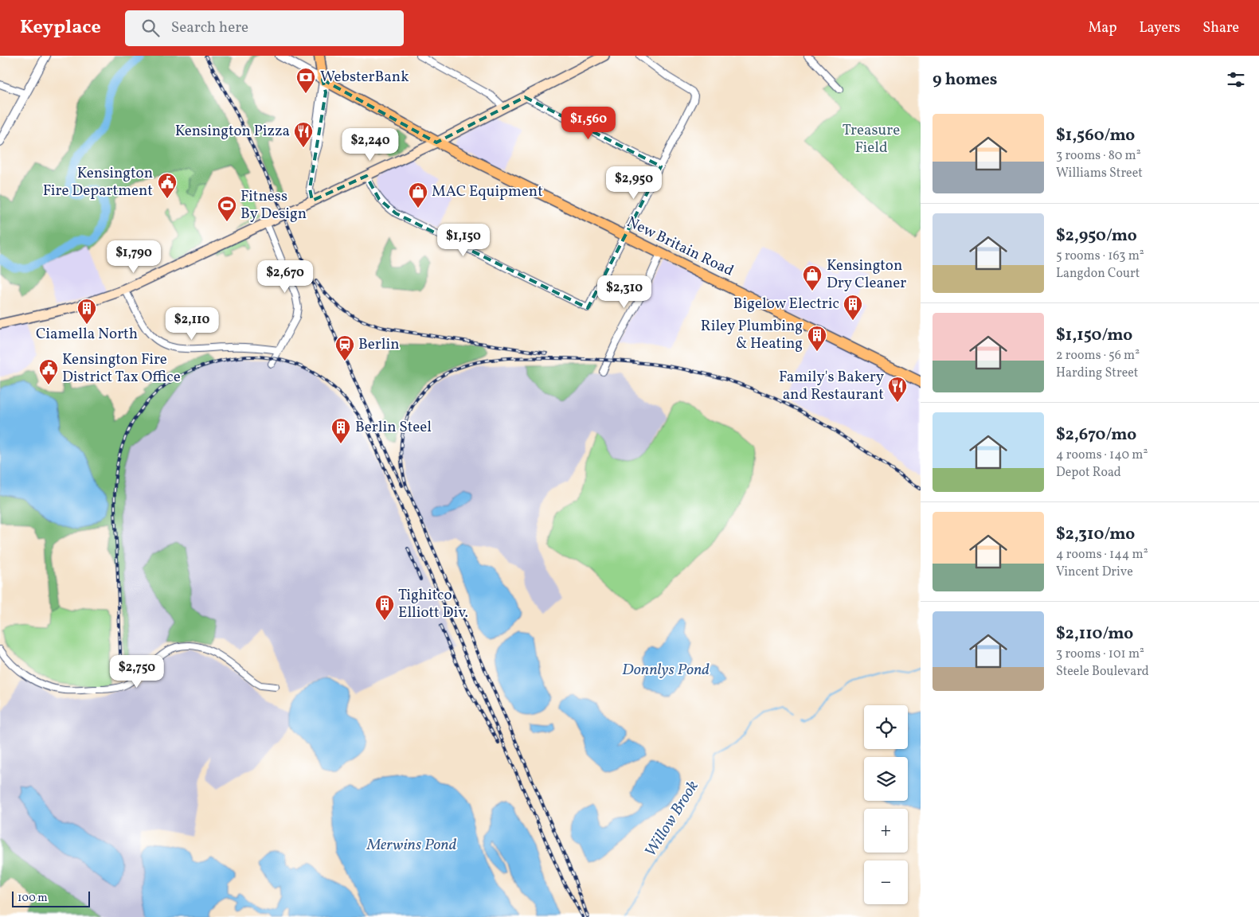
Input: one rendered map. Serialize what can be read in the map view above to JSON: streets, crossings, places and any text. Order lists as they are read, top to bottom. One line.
{"streets":{"main road":["New Britain Road"]},"water":["Donnlys Pond","Willow Brook","Merwins Pond"],"parks":["Treasure Field"],"places":{"bank":["WebsterBank"],"restaurant":["Kensington Pizza","Family's Bakery and Restaurant"],"public building":["Kensington Fire Department","Kensington Fire District Tax Office"],"shop":["MAC Equipment","Kensington Dry Cleaner"],"sports":["Fitness By Design"],"building":["Bigelow Electric","Ciamella North","Riley Plumbing & Heating","Berlin Steel","Tighitco Elliott Div."],"station":["Berlin"]},"scale_bar":"100 m","page":{"header":"Keyplace","search":"Search here","nav":["Map","Layers","Share"],"heading":"9 homes","list":[{"name":"$1,560/mo","note":"3 rooms · 80 m² · Williams Street"},{"name":"$2,950/mo","note":"5 rooms · 163 m² · Langdon Court"},{"name":"$1,150/mo","note":"2 rooms · 56 m² · Harding Street"},{"name":"$2,670/mo","note":"4 rooms · 140 m² · Depot Road"},{"name":"$2,310/mo","note":"4 rooms · 144 m² · Vincent Drive"},{"name":"$2,110/mo","note":"3 rooms · 101 m² · Steele Boulevard"}],"price":["$1,560","$2,240","$2,950","$1,150","$1,790","$2,670","$2,310","$2,110","$2,750"],"map_buttons":["+","−"],"scale":"100 m"}}
